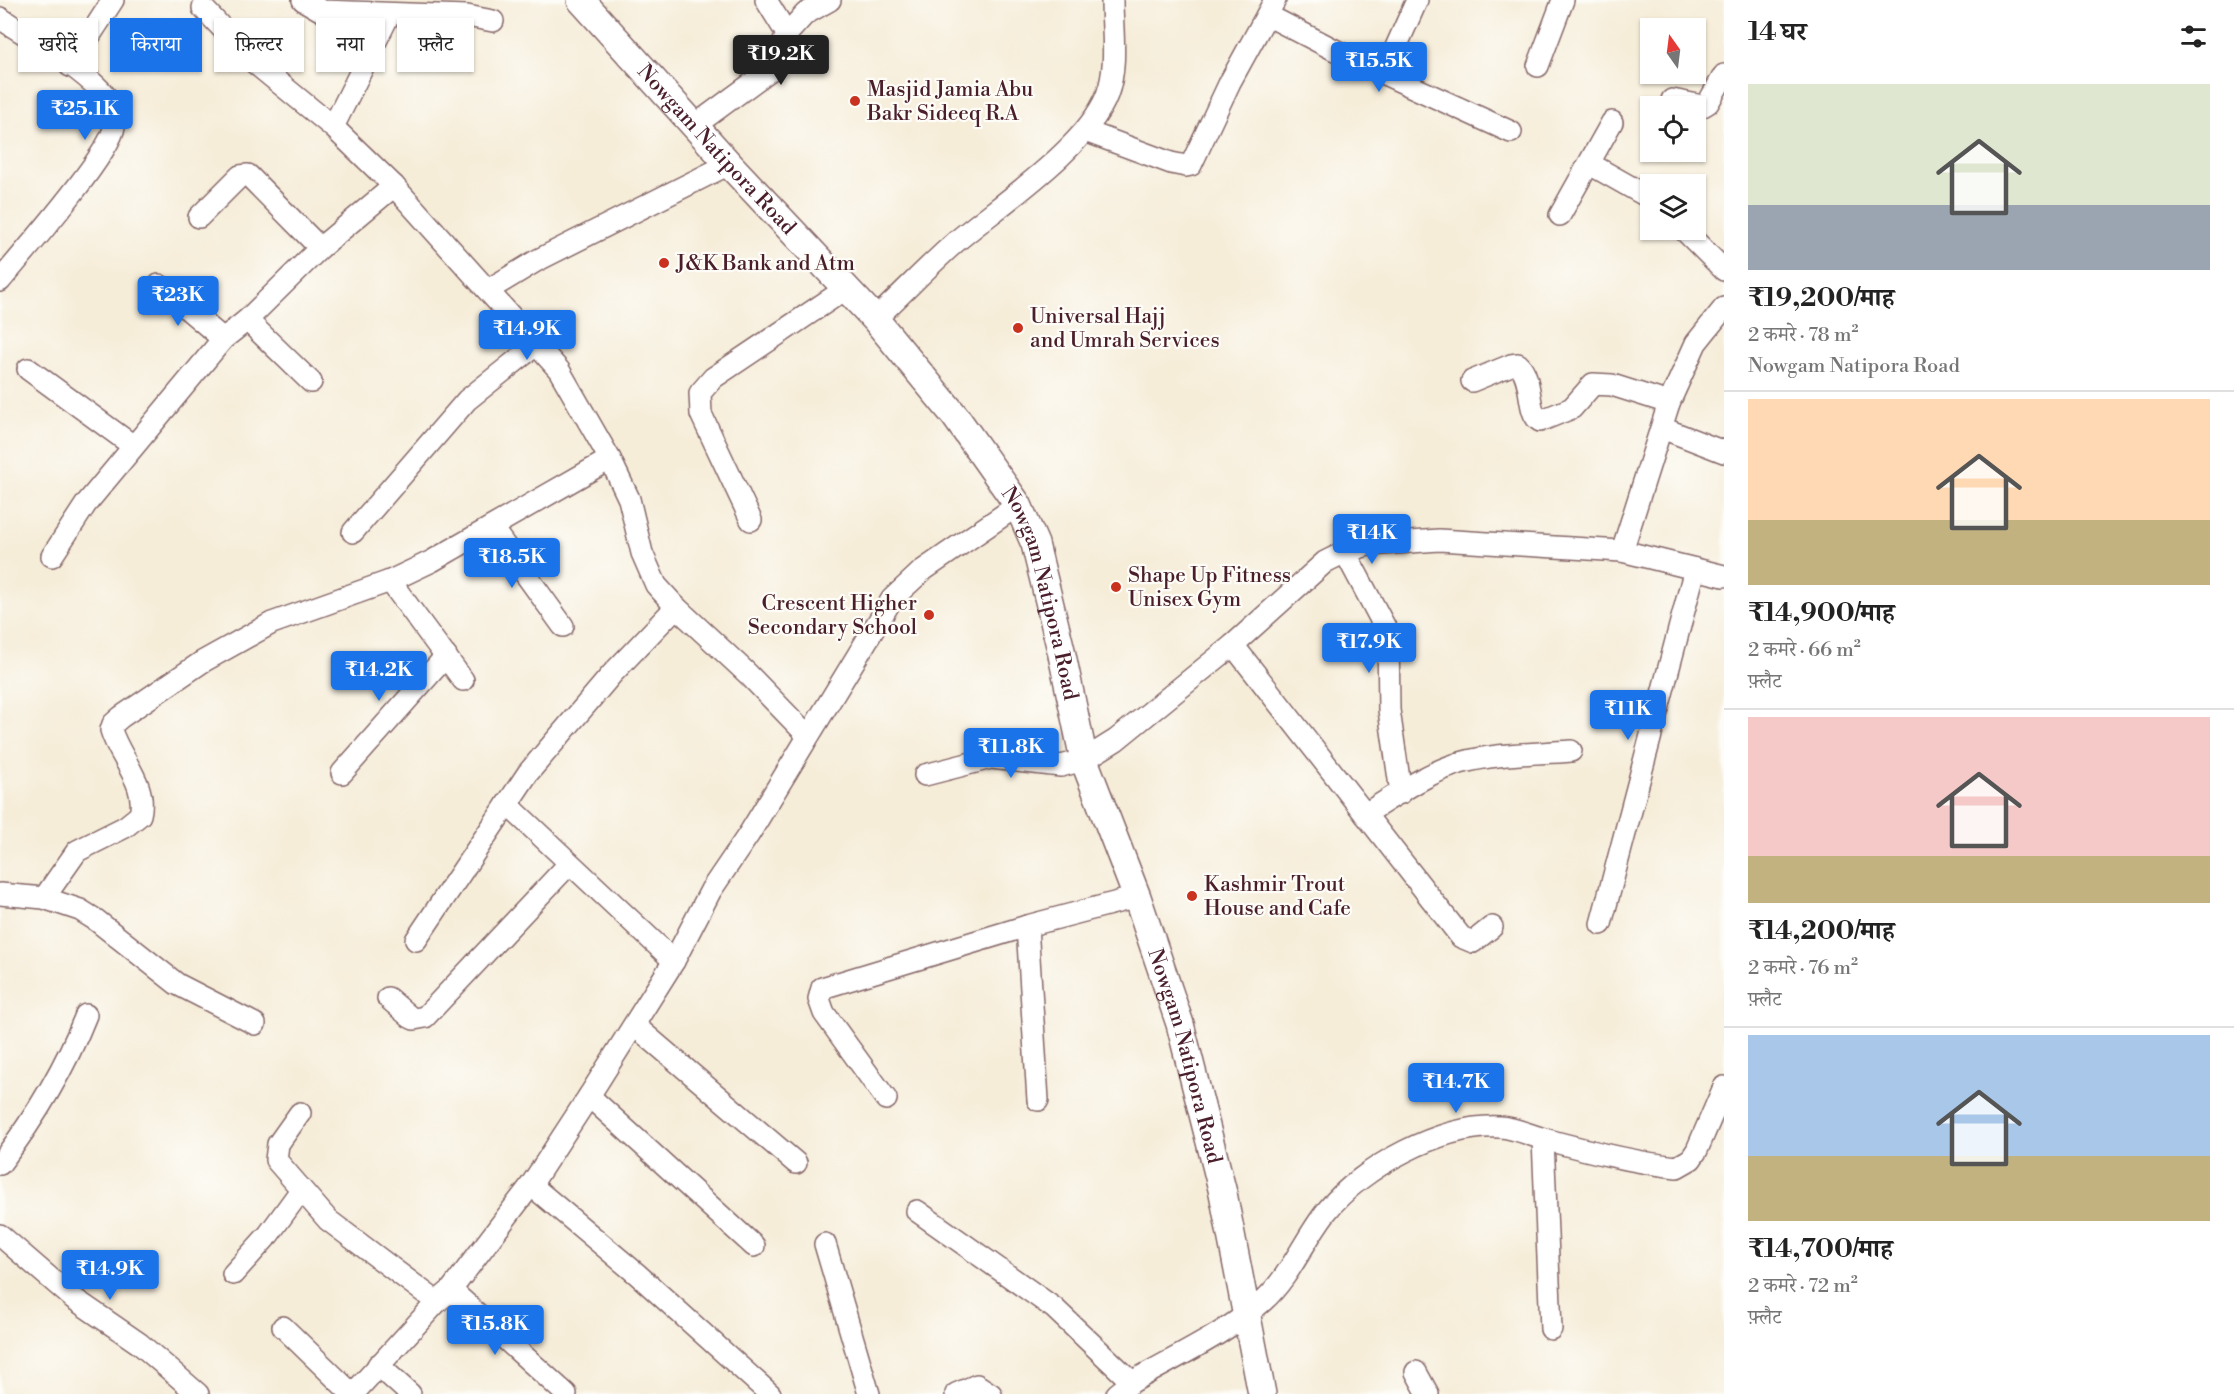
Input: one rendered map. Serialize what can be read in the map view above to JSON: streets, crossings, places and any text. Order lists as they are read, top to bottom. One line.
{"streets":{"main road":["Nowgam Natipora Road"]},"places":["Masjid Jamia Abu Bakr Sideeq R.A","J&K Bank and Atm","Universal Hajj and Umrah Services","Shape Up Fitness Unisex Gym","Crescent Higher Secondary School","Kashmir Trout House and Cafe"],"north":"top","page":{"heading":"14 घर","chip":["खरीदें","किराया","फ़िल्टर","नया","फ़्लैट"],"price":["₹19.2K","₹15.5K","₹25.1K","₹23K","₹14.9K","₹14K","₹18.5K","₹17.9K","₹14.2K","₹11K","₹11.8K","₹14.7K","₹14.9K","₹15.8K"],"list":[{"name":"₹19,200/माह","note":"2 कमरे · 78 m² · Nowgam Natipora Road"},{"name":"₹14,900/माह","note":"2 कमरे · 66 m² · फ़्लैट"},{"name":"₹14,200/माह","note":"2 कमरे · 76 m² · फ़्लैट"},{"name":"₹14,700/माह","note":"2 कमरे · 72 m² · फ़्लैट"}]}}
